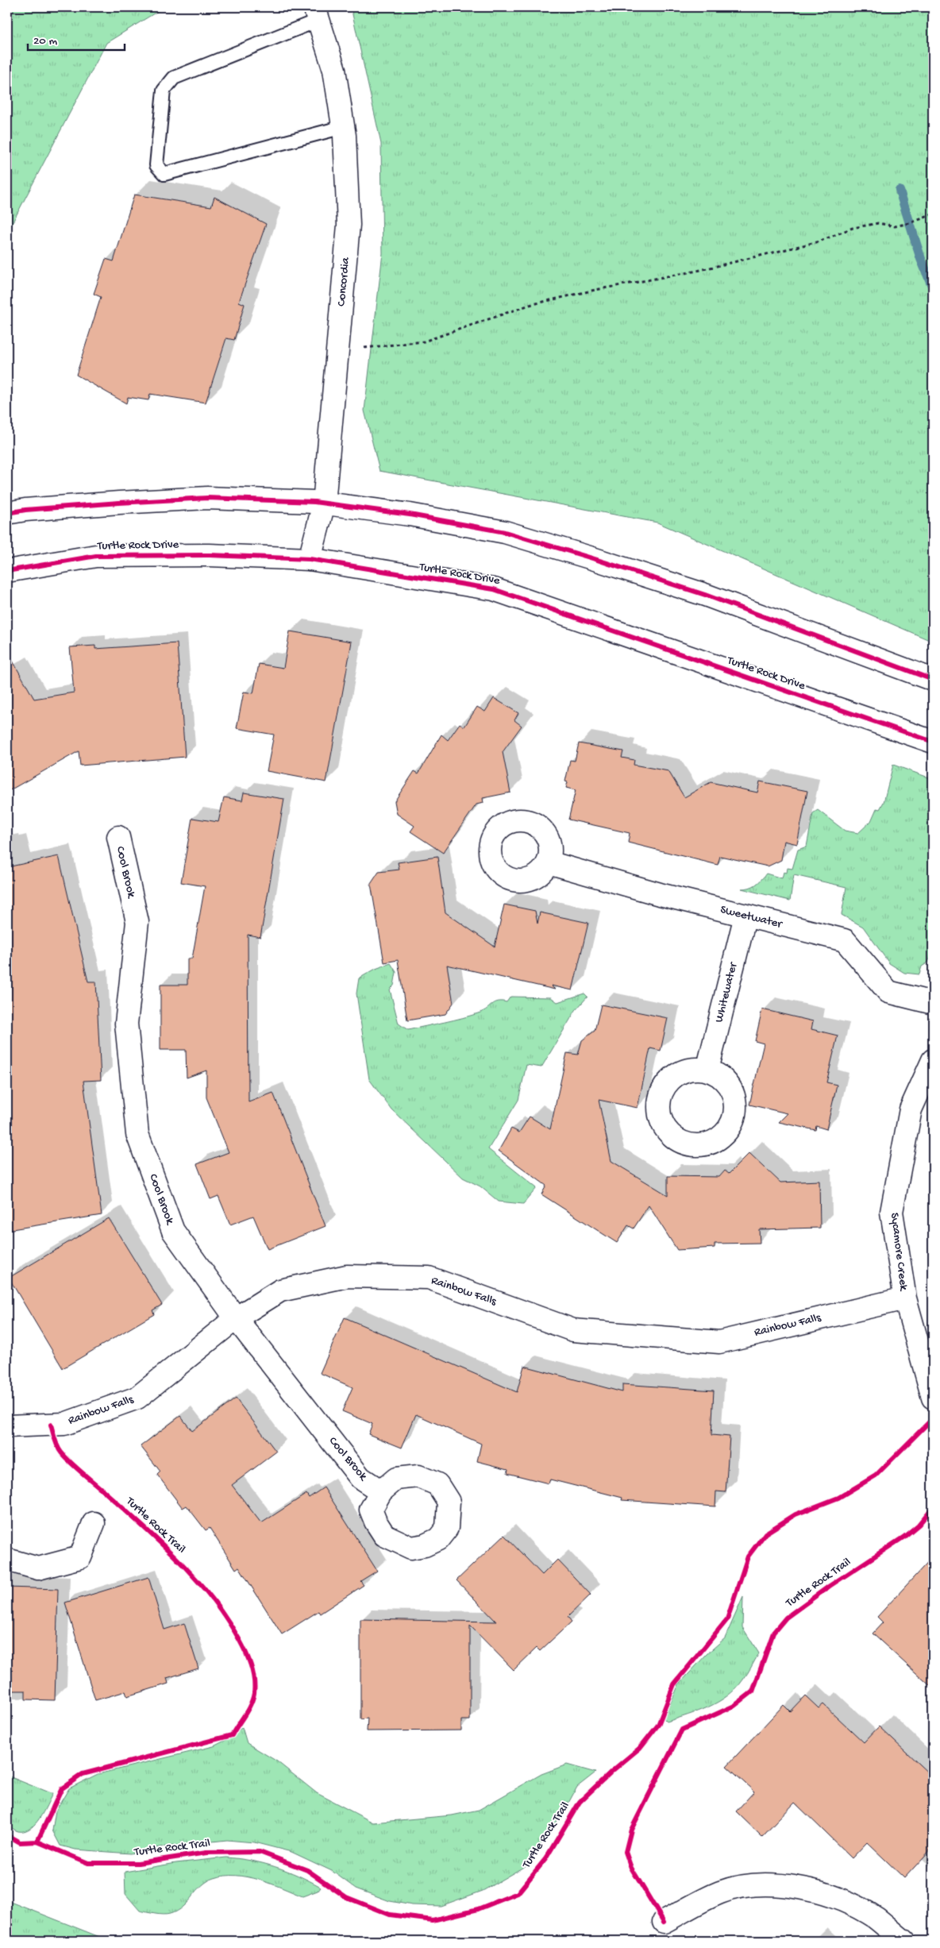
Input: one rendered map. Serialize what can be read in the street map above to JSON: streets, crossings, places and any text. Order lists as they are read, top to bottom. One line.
{"streets":{"street":["Concordia","Turtle Rock Drive","Cool Brook","Sweetwater","Whitewater","Sycamore Creek","Rainbow Falls"],"cycle path":["Turtle Rock Trail"]},"crossings":[["Concordia","Turtle Rock Drive"],["Cool Brook","Rainbow Falls"],["Sweetwater","Whitewater"],["Sycamore Creek","Rainbow Falls"]],"scale_bar":"20 m"}
